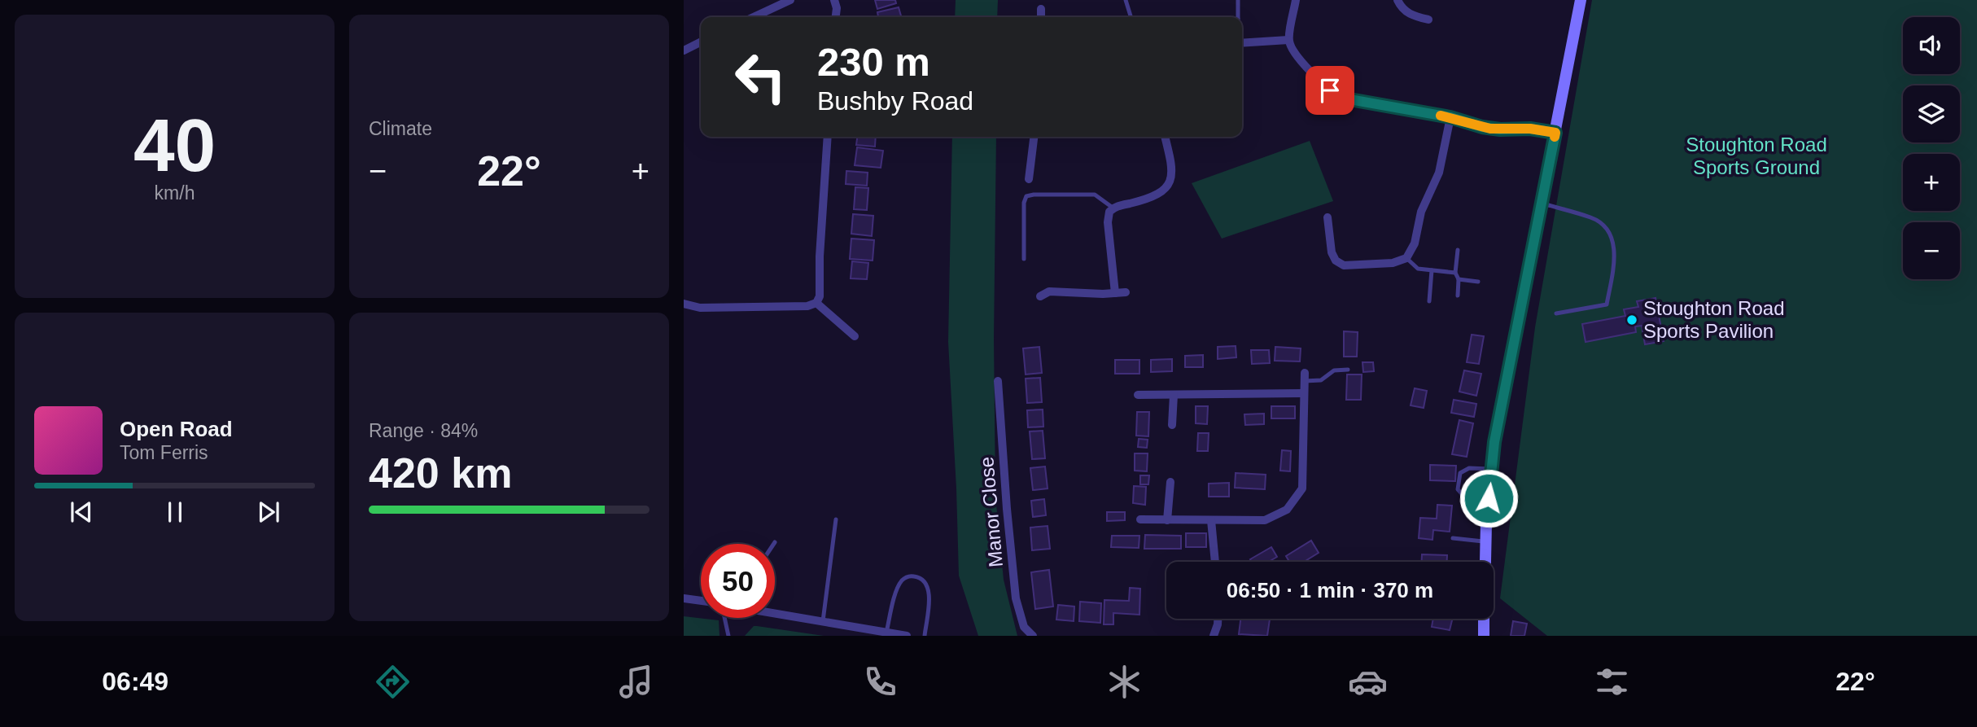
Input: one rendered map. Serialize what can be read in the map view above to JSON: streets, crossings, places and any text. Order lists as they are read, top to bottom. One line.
{"streets":{"street":["Manor Close"]},"parks":["Stoughton Road Sports Ground"],"places":["Stoughton Road Sports Pavilion"],"page":{"tile":[["40","km/h"],"Climate",["Range · 84%","420 km"]],"map_buttons":["+","−"],"turn":["230 m","Bushby Road"],"heat":["−","22°","+"],"song":["Open Road","Tom Ferris"],"limit":"50","trip":"06:50 · 1 min · 370 m","tabs":["06:49","22°"]}}
